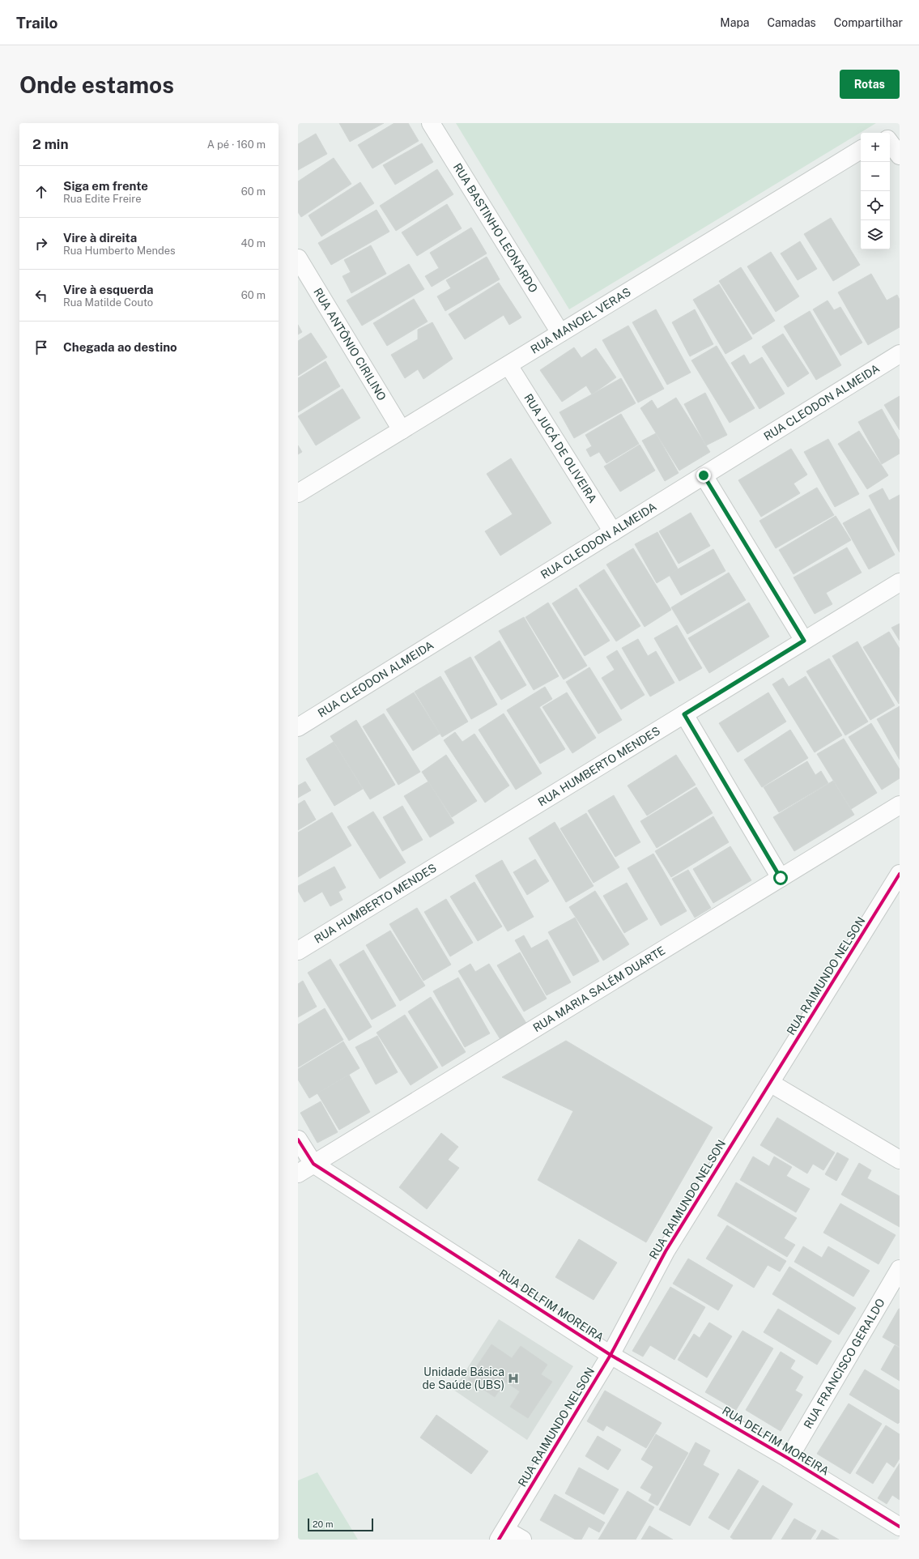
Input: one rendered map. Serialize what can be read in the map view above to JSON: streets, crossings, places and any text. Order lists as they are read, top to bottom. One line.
{"streets":{"street":["RUA BASTINHO LEONARDO","RUA MANOEL VERAS","RUA ANTÔNIO CIRILINO","RUA CLEODON ALMEIDA","RUA JUCÁ DE OLIVEIRA","RUA HUMBERTO MENDES","RUA RAIMUNDO NELSON","RUA MARIA SALÉM DUARTE","RUA DELFIM MOREIRA","RUA FRANCISCO GERALDO"]},"crossings":[["RUA BASTINHO LEONARDO","RUA MANOEL VERAS"],["RUA MANOEL VERAS","RUA ANTÔNIO CIRILINO"],["RUA MANOEL VERAS","RUA JUCÁ DE OLIVEIRA"],["RUA CLEODON ALMEIDA","RUA JUCÁ DE OLIVEIRA"],["RUA RAIMUNDO NELSON","RUA DELFIM MOREIRA"],["RUA MARIA SALÉM DUARTE","RUA DELFIM MOREIRA"],["RUA DELFIM MOREIRA","RUA FRANCISCO GERALDO"]],"places":{"hospital":["Unidade Básica de Saúde (UBS)"]},"scale_bar":"20 m","page":{"header":"Trailo","nav":["Mapa","Camadas","Compartilhar"],"buttons":"Rotas","title":"Onde estamos","heading":["2 min","A pé · 160 m"],"map_buttons":["+","−"],"list":[["Siga em frente","Rua Edite Freire","60 m"],["Vire à direita","Rua Humberto Mendes","40 m"],["Vire à esquerda","Rua Matilde Couto","60 m"],"Chegada ao destino"],"scale":"20 m"}}
